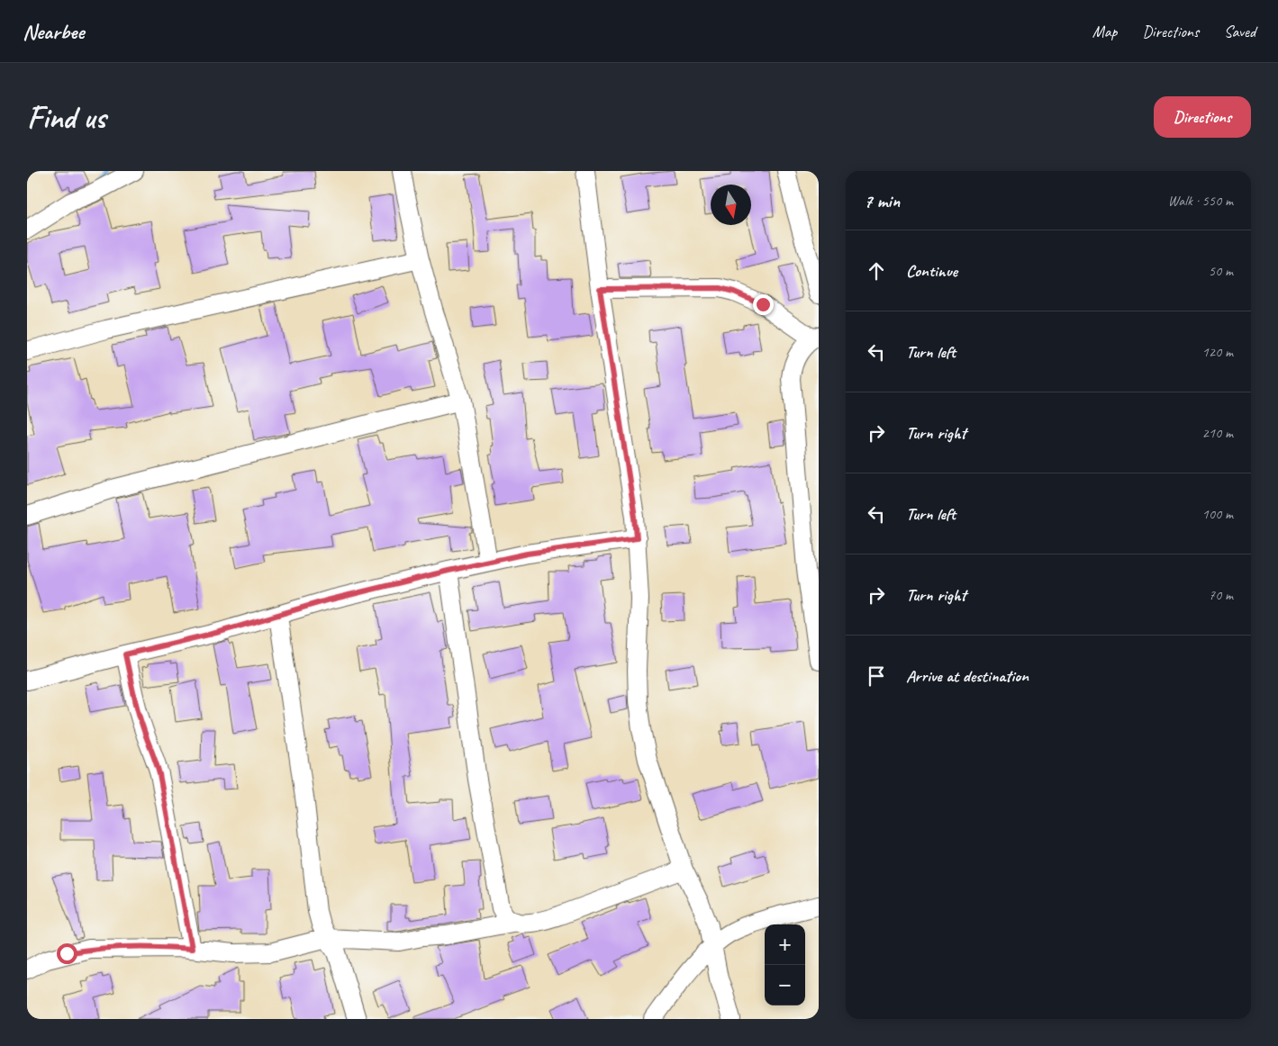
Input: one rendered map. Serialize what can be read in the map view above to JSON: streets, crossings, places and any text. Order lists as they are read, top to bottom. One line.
{"north":"bottom","page":{"header":"Nearbee","nav":["Map","Directions","Saved"],"buttons":"Directions","title":"Find us","heading":["7 min","Walk · 550 m"],"list":[["Continue","50 m"],["Turn left","120 m"],["Turn right","210 m"],["Turn left","100 m"],["Turn right","70 m"],"Arrive at destination"],"map_buttons":["+","−"]}}
